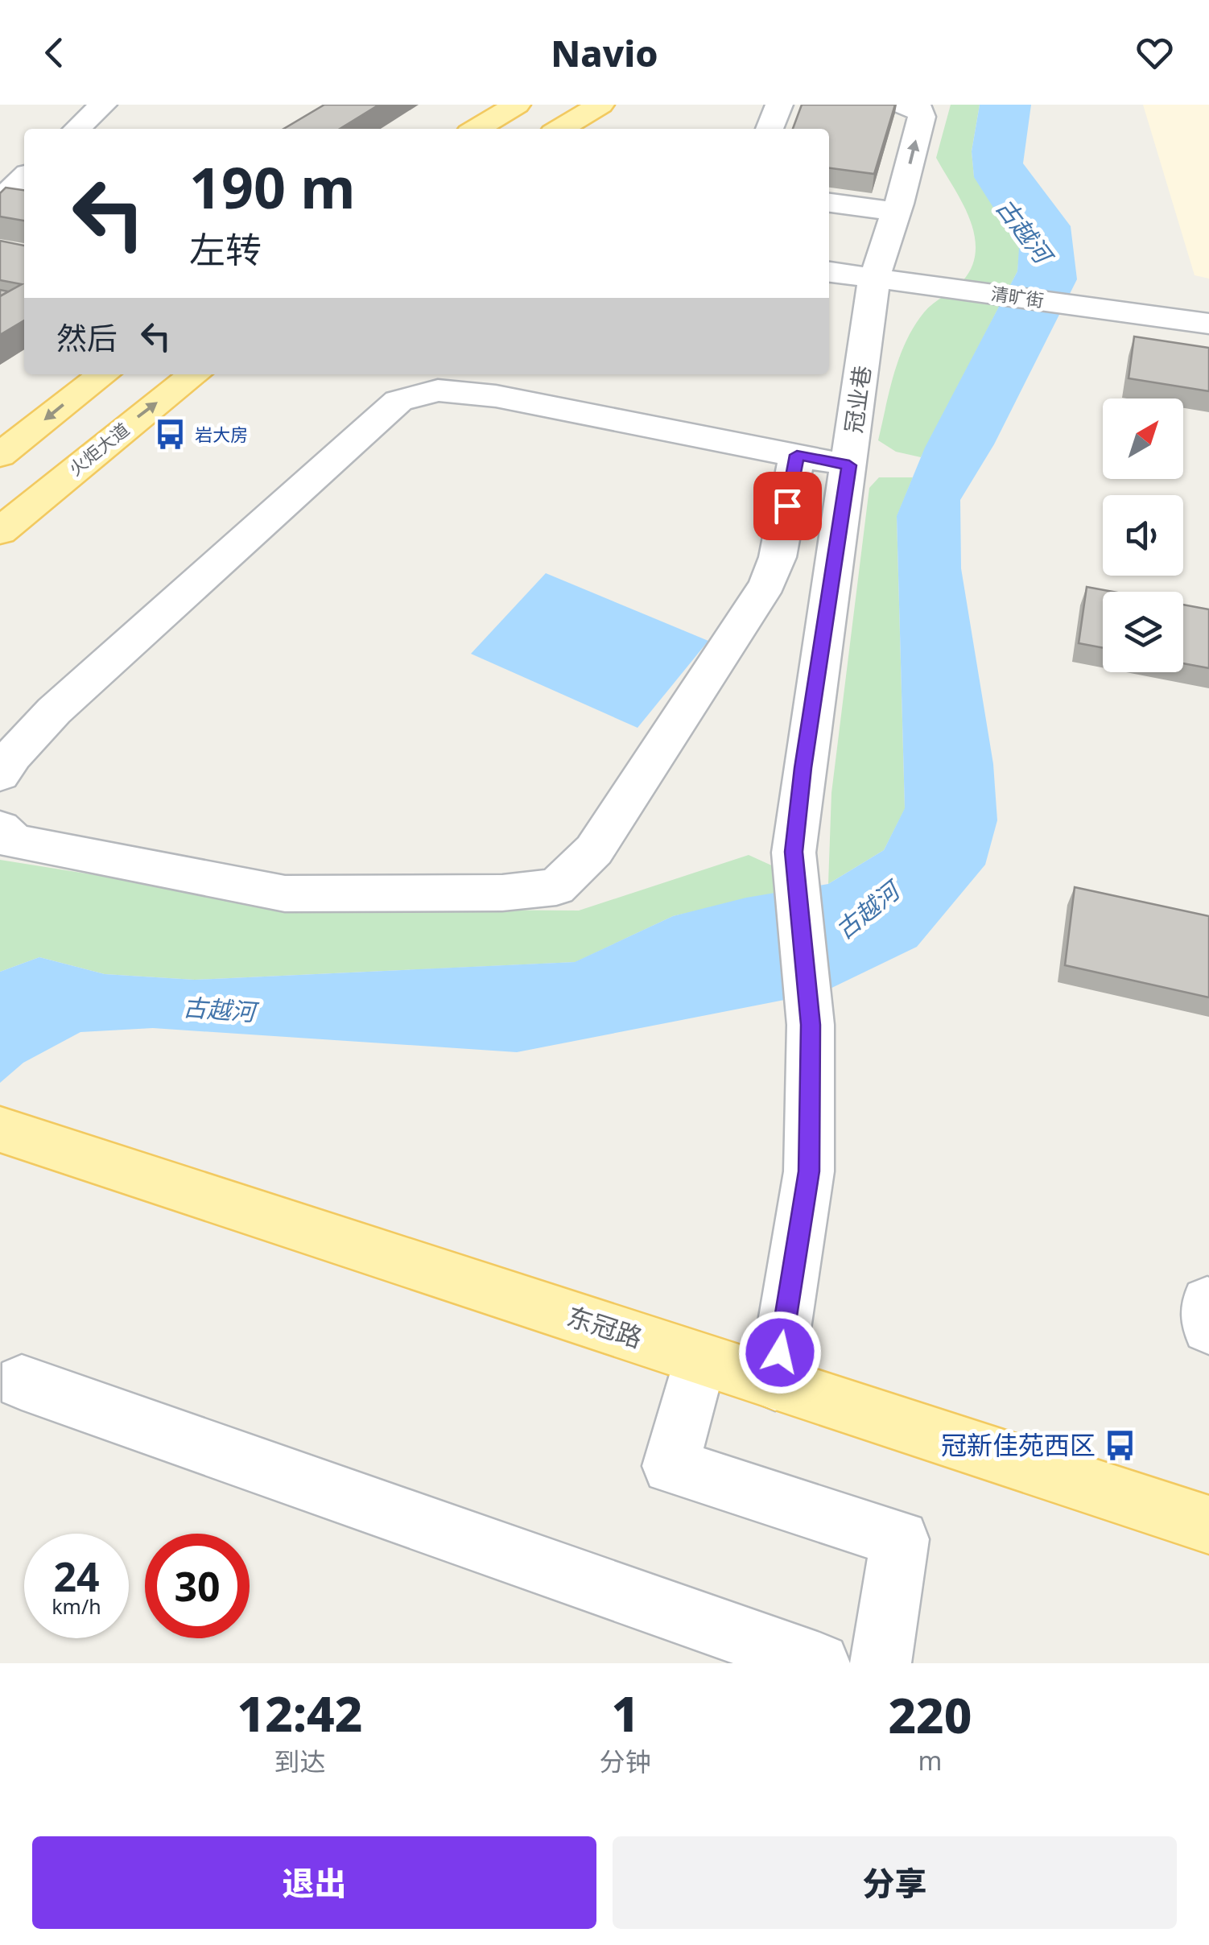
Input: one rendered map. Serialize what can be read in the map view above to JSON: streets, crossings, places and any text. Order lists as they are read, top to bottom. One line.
{"streets":{"main road":["火炬大道","东冠路"],"street":["清旷街","冠业巷"]},"crossings":[["清旷街","冠业巷"],["冠业巷","东冠路"]],"water":["古越河"],"places":{"bus stop":["岩大房","冠新佳苑西区"]},"north":"top right","page":{"header":"Navio","turn":["190 m","左转"],"then":"然后","speed":"24 km/h","limit":"30","eta":["12:42","到达","1","分钟","220","m"],"buttons":["退出","分享"]}}
